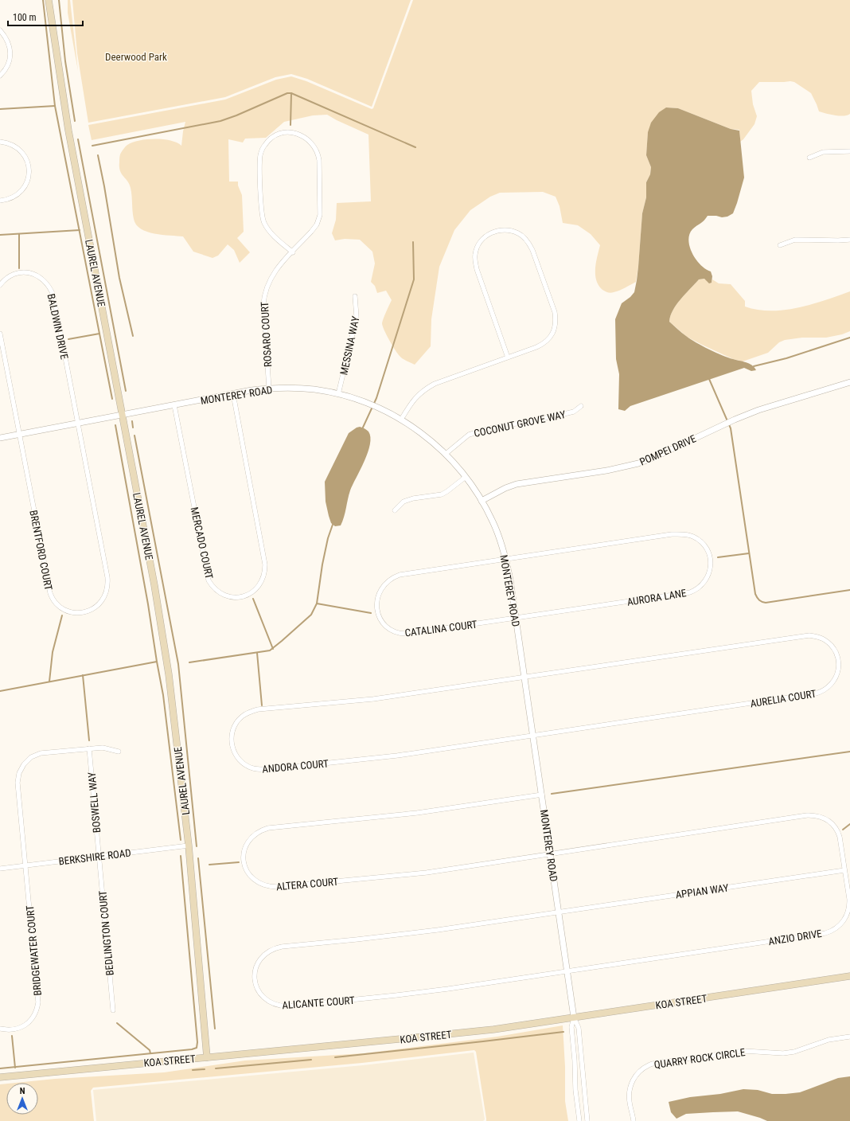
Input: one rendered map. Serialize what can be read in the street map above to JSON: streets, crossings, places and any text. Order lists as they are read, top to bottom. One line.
{"streets":{"main road":["LAUREL AVENUE","KOA STREET"],"street":["BALDWIN DRIVE","ROSARO COURT","MESSINA WAY","MONTEREY ROAD","COCONUT GROVE WAY","POMPEI DRIVE","MERCADO COURT","BRENTFORD COURT","AURORA LANE","CATALINA COURT","AURELIA COURT","ANDORA COURT","BOSWELL WAY","BERKSHIRE ROAD","ALTERA COURT","APPIAN WAY","BEDLINGTON COURT","ANZIO DRIVE","BRIDGEWATER COURT","ALICANTE COURT","QUARRY ROCK CIRCLE"]},"crossings":[["LAUREL AVENUE","MONTEREY ROAD"],["LAUREL AVENUE","BERKSHIRE ROAD"],["LAUREL AVENUE","KOA STREET"],["BALDWIN DRIVE","MONTEREY ROAD"],["BALDWIN DRIVE","BRENTFORD COURT"],["ROSARO COURT","MONTEREY ROAD"],["MESSINA WAY","MONTEREY ROAD"],["MONTEREY ROAD","COCONUT GROVE WAY"],["MONTEREY ROAD","POMPEI DRIVE"],["MONTEREY ROAD","MERCADO COURT"],["MONTEREY ROAD","BRENTFORD COURT"],["MONTEREY ROAD","AURORA LANE"],["MONTEREY ROAD","CATALINA COURT"],["MONTEREY ROAD","AURELIA COURT"],["MONTEREY ROAD","ANDORA COURT"],["MONTEREY ROAD","ALTERA COURT"],["MONTEREY ROAD","APPIAN WAY"],["MONTEREY ROAD","ANZIO DRIVE"],["MONTEREY ROAD","KOA STREET"],["MONTEREY ROAD","ALICANTE COURT"],["AURORA LANE","CATALINA COURT"],["AURELIA COURT","ANDORA COURT"],["BOSWELL WAY","BERKSHIRE ROAD"],["BOSWELL WAY","BEDLINGTON COURT"],["BOSWELL WAY","BRIDGEWATER COURT"],["BERKSHIRE ROAD","BEDLINGTON COURT"],["BERKSHIRE ROAD","BRIDGEWATER COURT"],["ALTERA COURT","ANZIO DRIVE"],["APPIAN WAY","ANZIO DRIVE"],["APPIAN WAY","ALICANTE COURT"],["ANZIO DRIVE","ALICANTE COURT"]],"parks":["Deerwood Park"],"scale_bar":"100 m","north":"top"}
